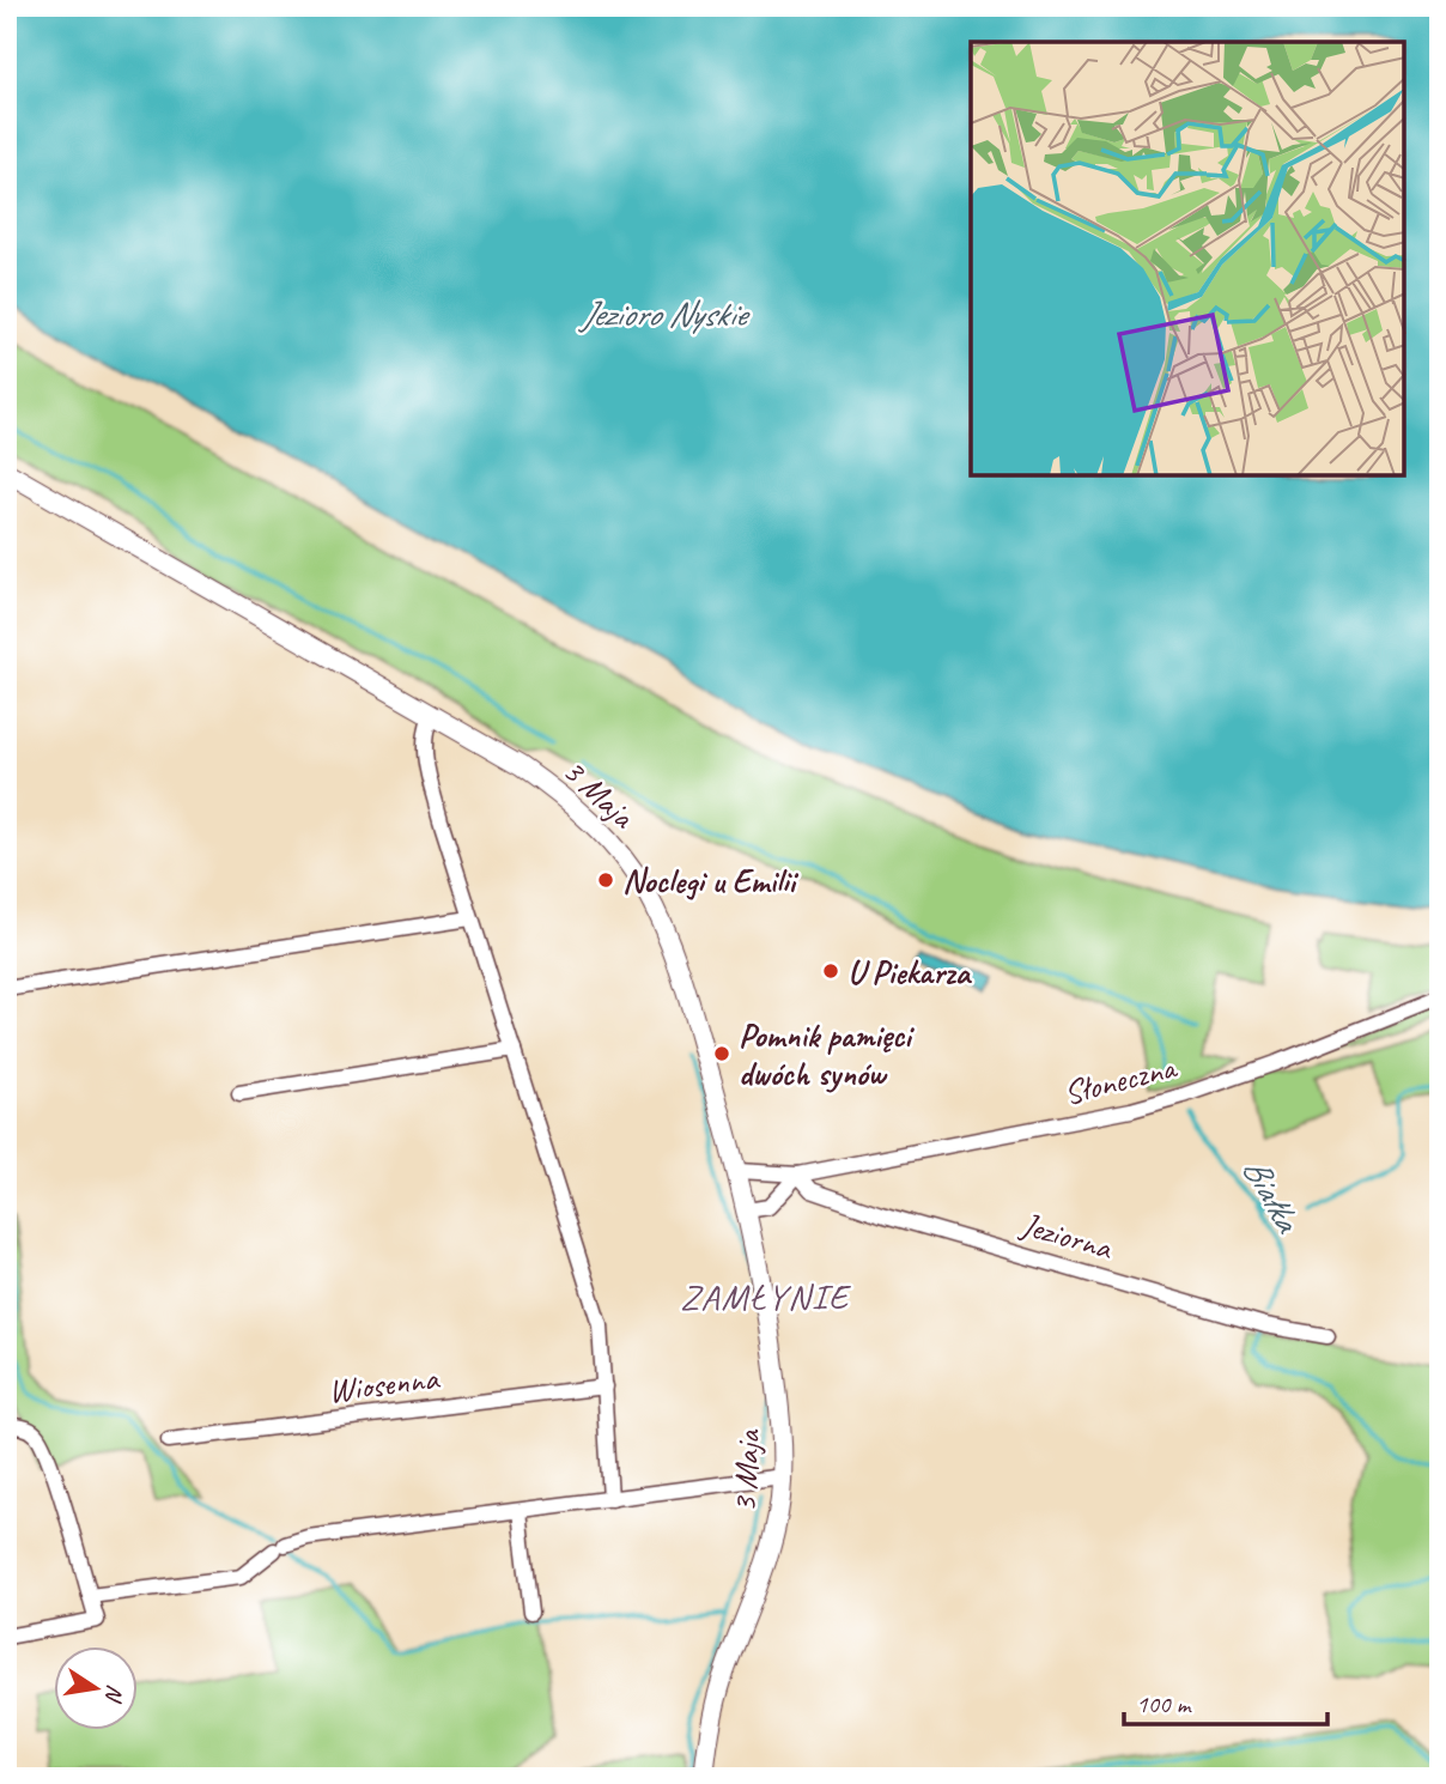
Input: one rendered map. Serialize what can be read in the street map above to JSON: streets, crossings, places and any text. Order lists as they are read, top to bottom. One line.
{"streets":{"street":["3 Maja","Słoneczna","Jeziorna","Wiosenna"]},"crossings":[["3 Maja","Słoneczna"],["Słoneczna","Jeziorna"]],"districts":["ZAMŁYNIE"],"water":["Jezioro Nyskie","Białka"],"places":["Noclegi u Emilii","U Piekarza","Pomnik pamięci dwóch synów"],"scale_bar":"100 m","north":"right"}
